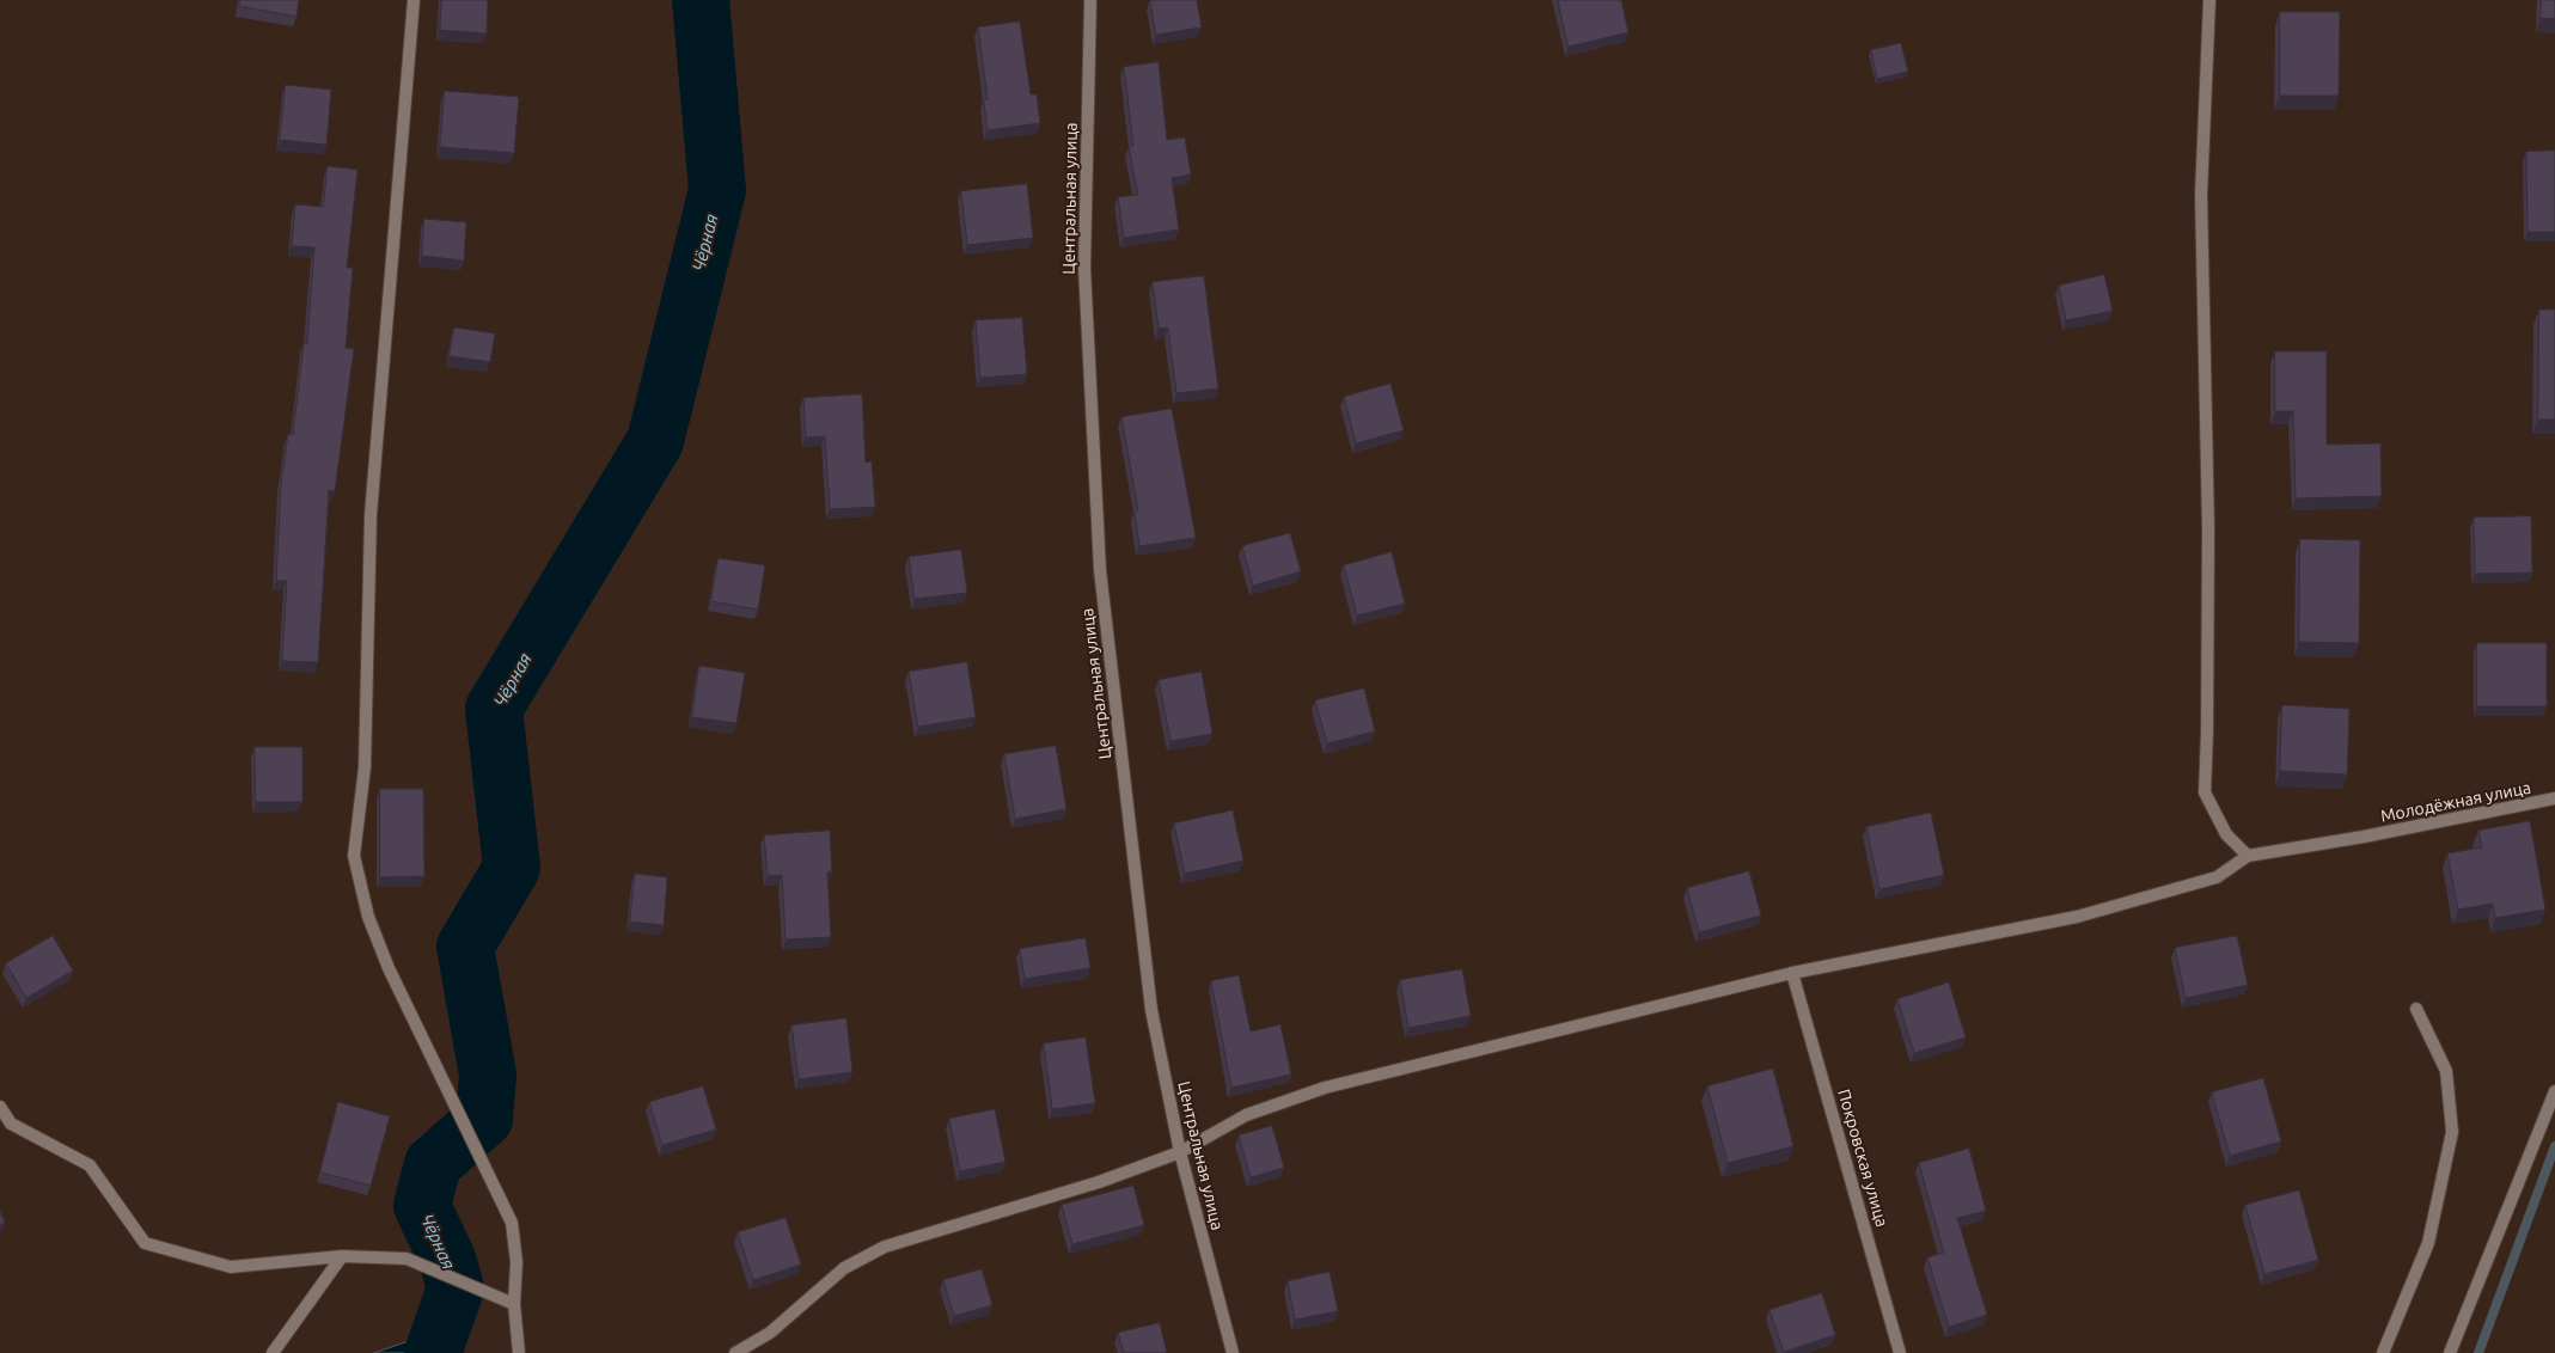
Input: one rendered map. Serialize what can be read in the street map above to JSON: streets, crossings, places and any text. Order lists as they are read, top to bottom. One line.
{"streets":{"street":["Центральная улица","Молодёжная улица","Покровская улица"]},"water":["Чёрная"]}
